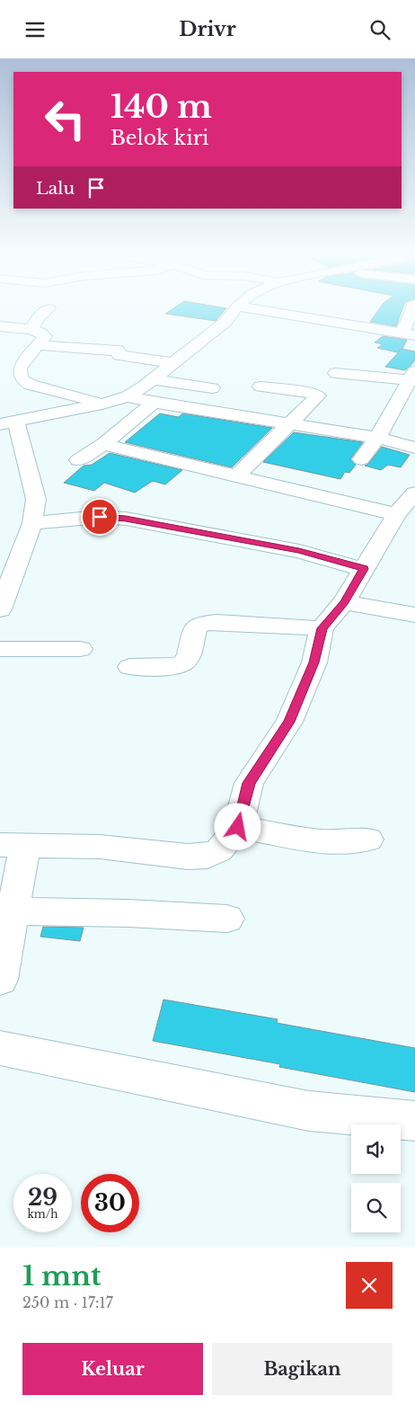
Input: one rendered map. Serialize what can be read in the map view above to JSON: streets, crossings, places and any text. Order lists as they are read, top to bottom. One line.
{"page":{"header":"Drivr","turn":["140 m","Belok kiri"],"then":"Lalu","speed":"29 km/h","limit":"30","heading":["1 mnt","250 m · 17:17"],"buttons":["Keluar","Bagikan"]}}
